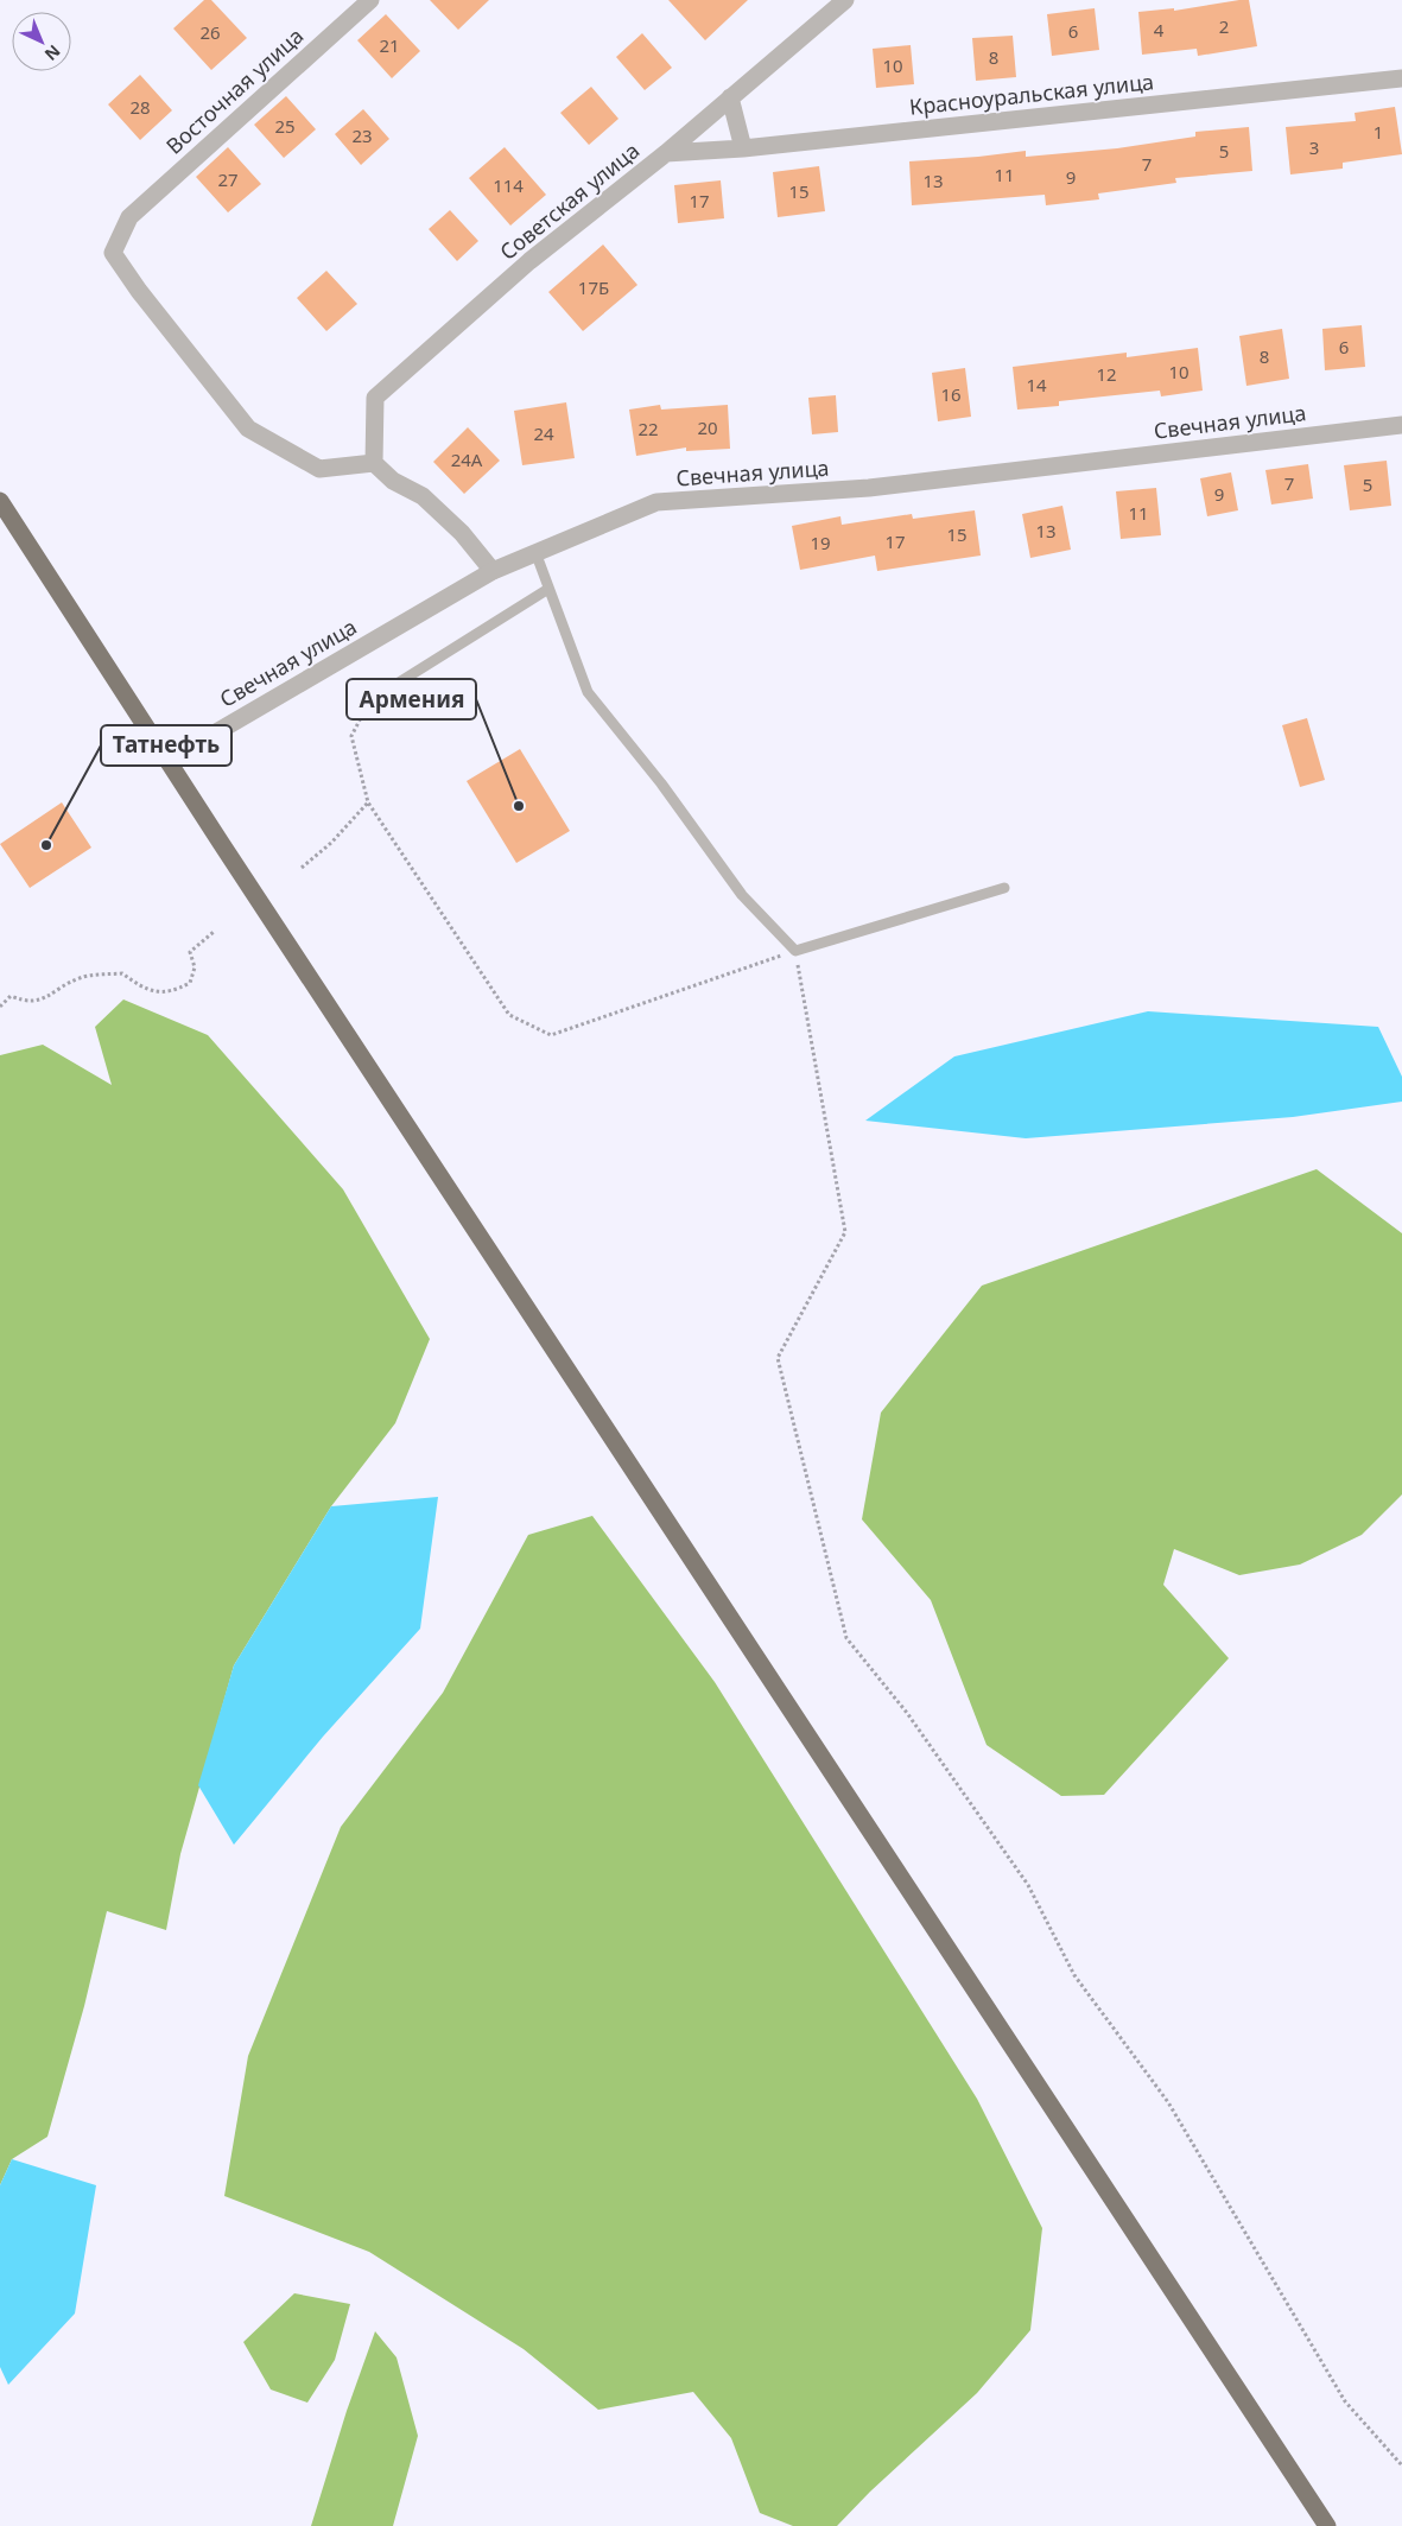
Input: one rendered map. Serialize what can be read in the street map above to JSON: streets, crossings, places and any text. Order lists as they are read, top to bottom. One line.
{"streets":{"street":["Восточная улица","Красноуральская улица","Советская улица","Свечная улица"]},"crossings":[["Восточная улица","Советская улица"],["Красноуральская улица","Советская улица"]],"places":["Армения","Татнефть"],"house_numbers":["2","4","6","26","21","8","10","28","25","1","23","3","5","7","11","9","27","13","114","15","17","17Б","6","8","10","12","14","16","20","22","24","24А","7","5","9","11","13","15","17","19"],"north":"bottom right"}
